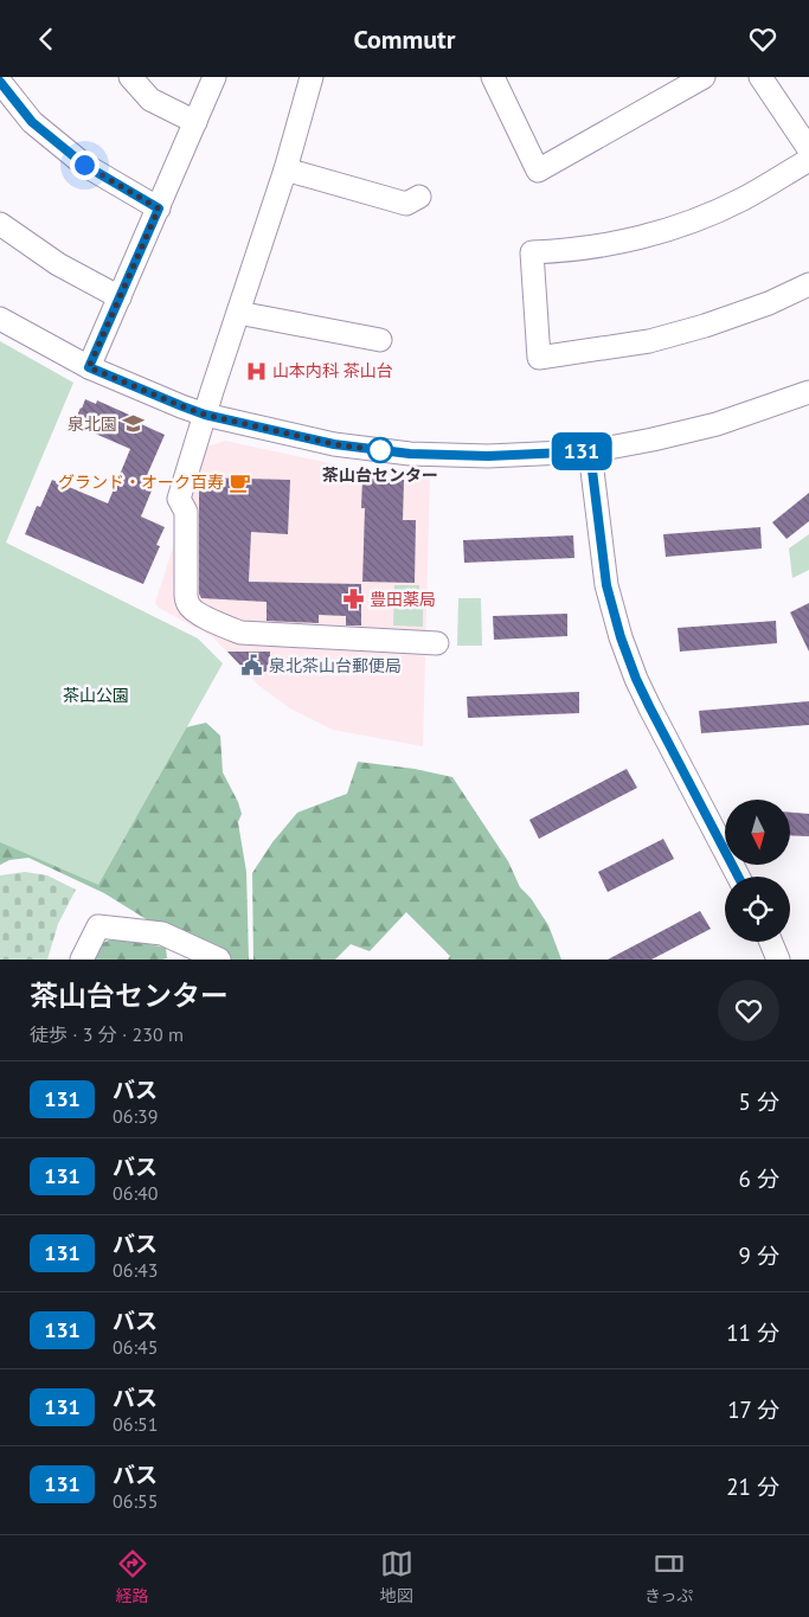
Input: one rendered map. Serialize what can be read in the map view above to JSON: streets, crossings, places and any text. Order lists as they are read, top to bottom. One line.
{"parks":["茶山公園"],"places":{"hospital":["山本内科 茶山台"],"school or university":["泉北園"],"other":["茶山台センター"],"cafe":["グランド・オーク百寿"],"pharmacy":["豊田薬局"],"public building":["泉北茶山台郵便局"]},"lines":["bus line 131"],"north":"bottom","page":{"header":"Commutr","on_map":"131","heading":["茶山台センター","徒歩 · 3 分 · 230 m"],"list":[{"mark":"131","name":"バス","note":"06:39","value":"5 分"},{"mark":"131","name":"バス","note":"06:40","value":"6 分"},{"mark":"131","name":"バス","note":"06:43","value":"9 分"},{"mark":"131","name":"バス","note":"06:45","value":"11 分"},{"mark":"131","name":"バス","note":"06:51","value":"17 分"},{"mark":"131","name":"バス","note":"06:55","value":"21 分"}],"tabs":["経路","地図","きっぷ"]}}
